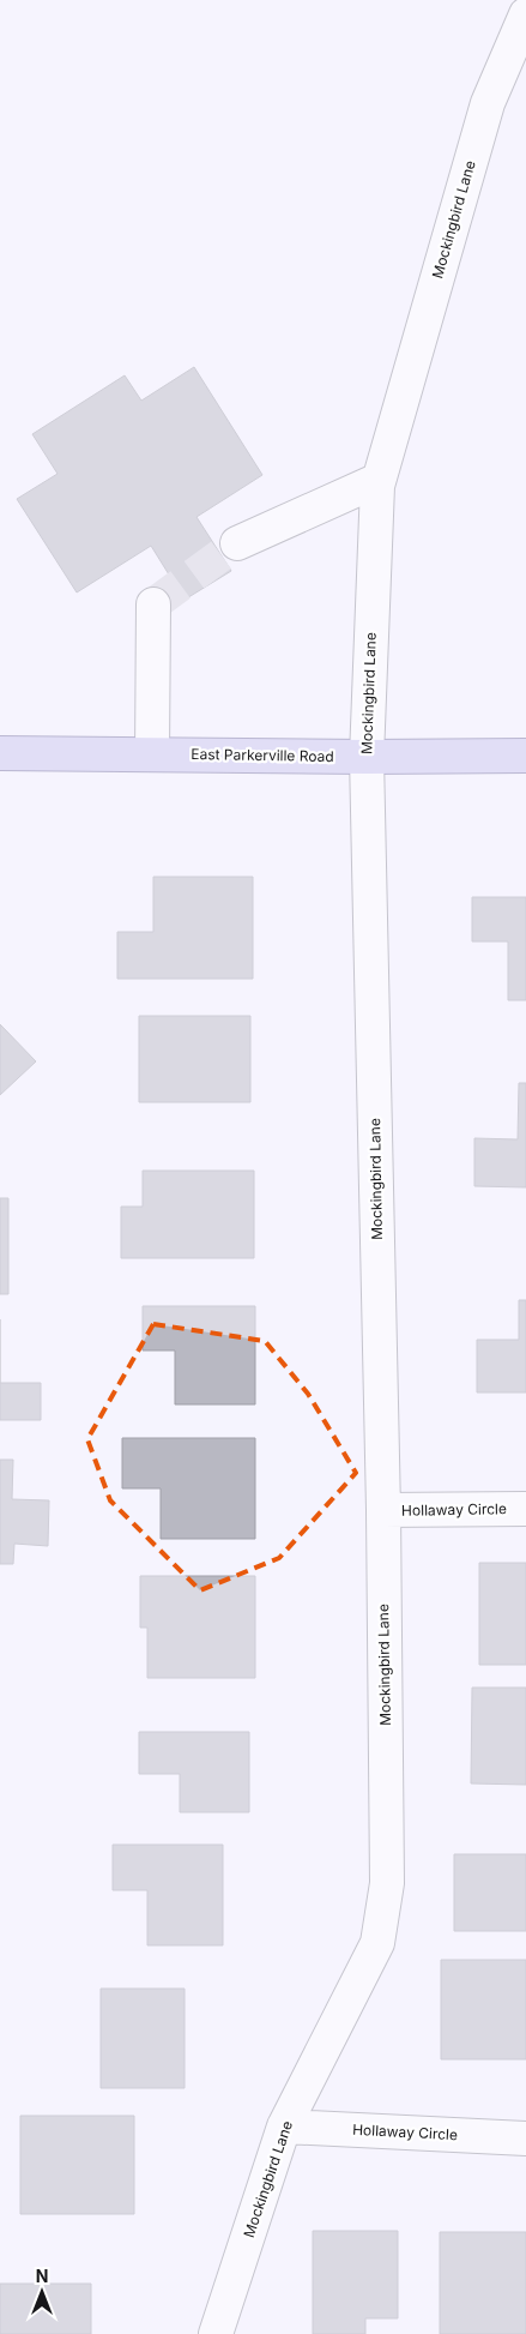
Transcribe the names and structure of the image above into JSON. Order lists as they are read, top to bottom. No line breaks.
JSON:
{"streets":{"main road":["East Parkerville Road"],"street":["Mockingbird Lane","Hollaway Circle"]},"crossings":[["Mockingbird Lane","East Parkerville Road"],["Mockingbird Lane","Hollaway Circle"]],"north":"top"}
